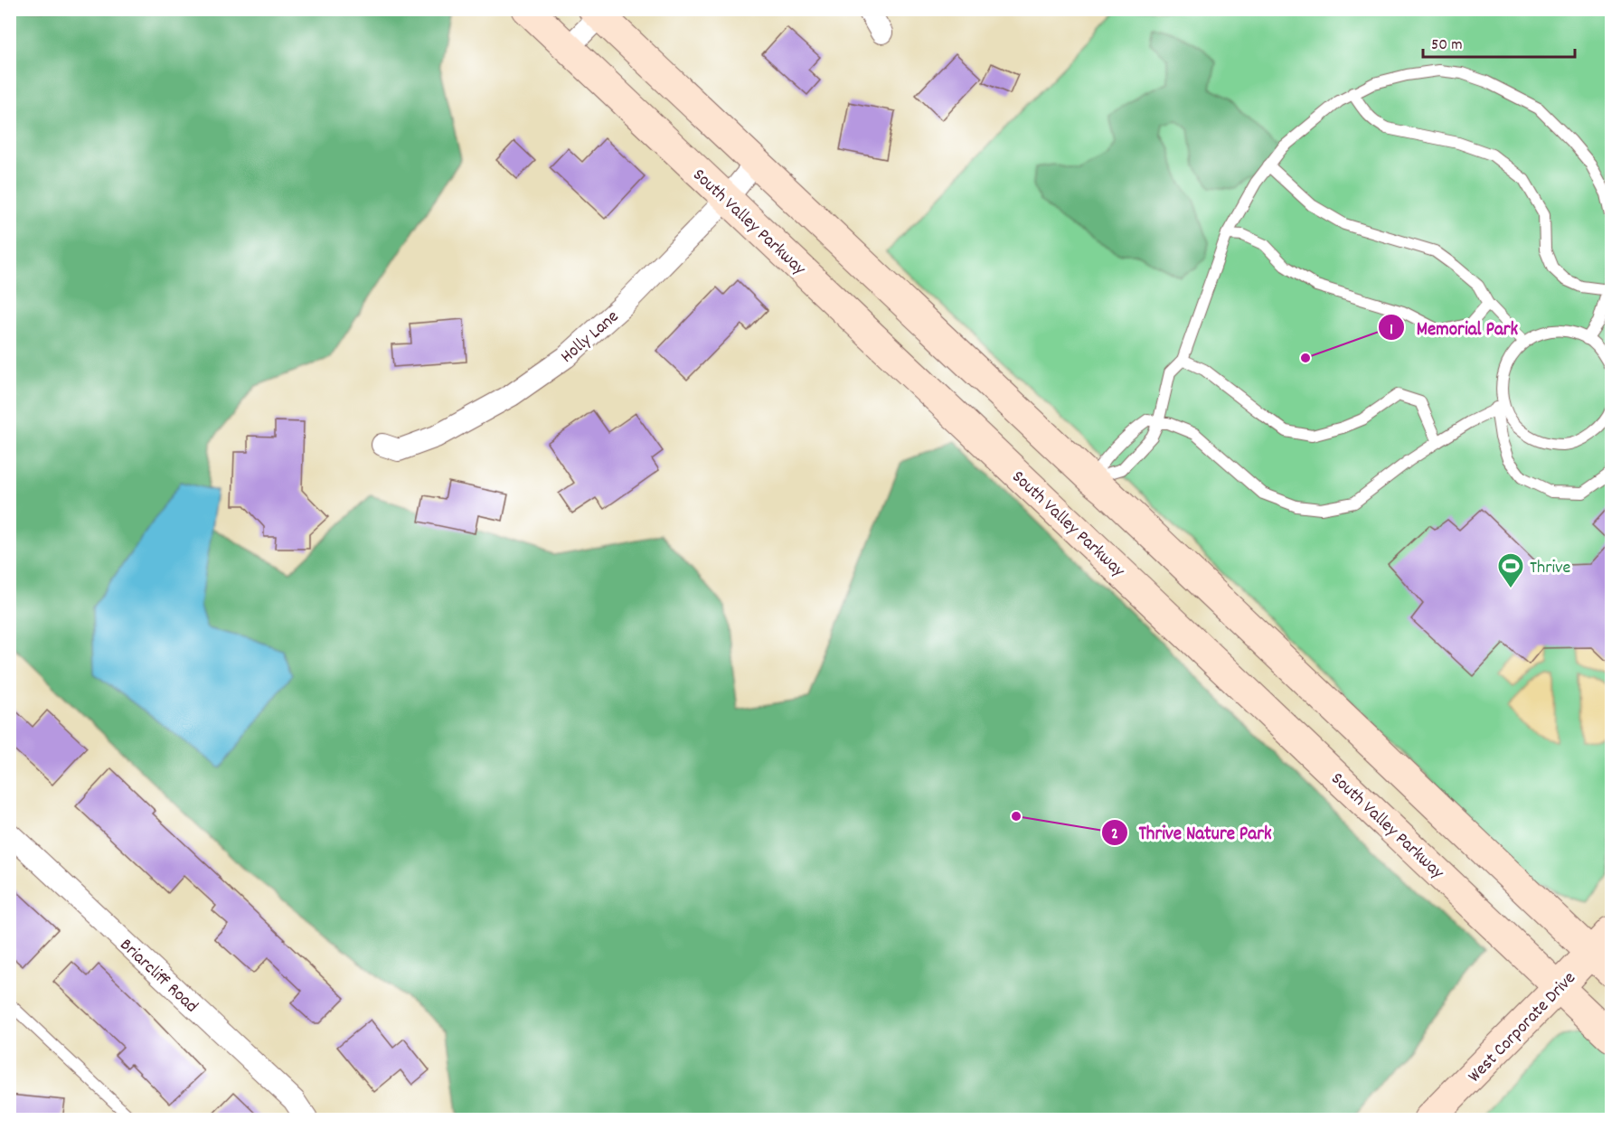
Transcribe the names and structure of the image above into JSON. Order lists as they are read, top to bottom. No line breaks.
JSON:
{"streets":{"main road":["South Valley Parkway","West Corporate Drive"],"street":["Holly Lane","Briarcliff Road"]},"crossings":[["South Valley Parkway","Holly Lane"],["South Valley Parkway","West Corporate Drive"]],"places":{"other":["Memorial Park","Thrive Nature Park"],"sports":["Thrive"]},"scale_bar":"50 m"}
